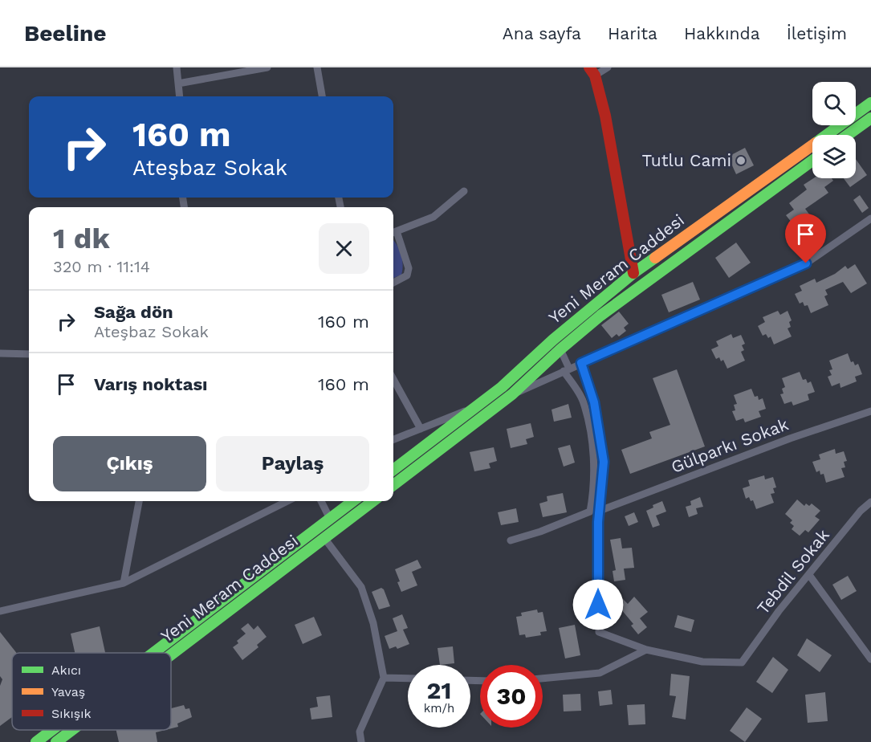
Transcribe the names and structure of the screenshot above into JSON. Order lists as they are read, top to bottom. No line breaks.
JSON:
{"streets":{"main road":["Yeni Meram Caddesi"],"street":["Gülparkı Sokak","Tebdil Sokak"]},"places":["Tutlu Cami"],"legend":["Akıcı","Yavaş","Sıkışık"],"page":{"header":"Beeline","nav":["Ana sayfa","Harita","Hakkında","İletişim"],"turn":["160 m","Ateşbaz Sokak"],"heading":["1 dk","320 m · 11:14"],"list":[{"name":"Sağa dön","note":"Ateşbaz Sokak","value":"160 m"},{"name":"Varış noktası","value":"160 m"}],"buttons":["Çıkış","Paylaş"],"speed":"21 km/h","limit":"30"}}
